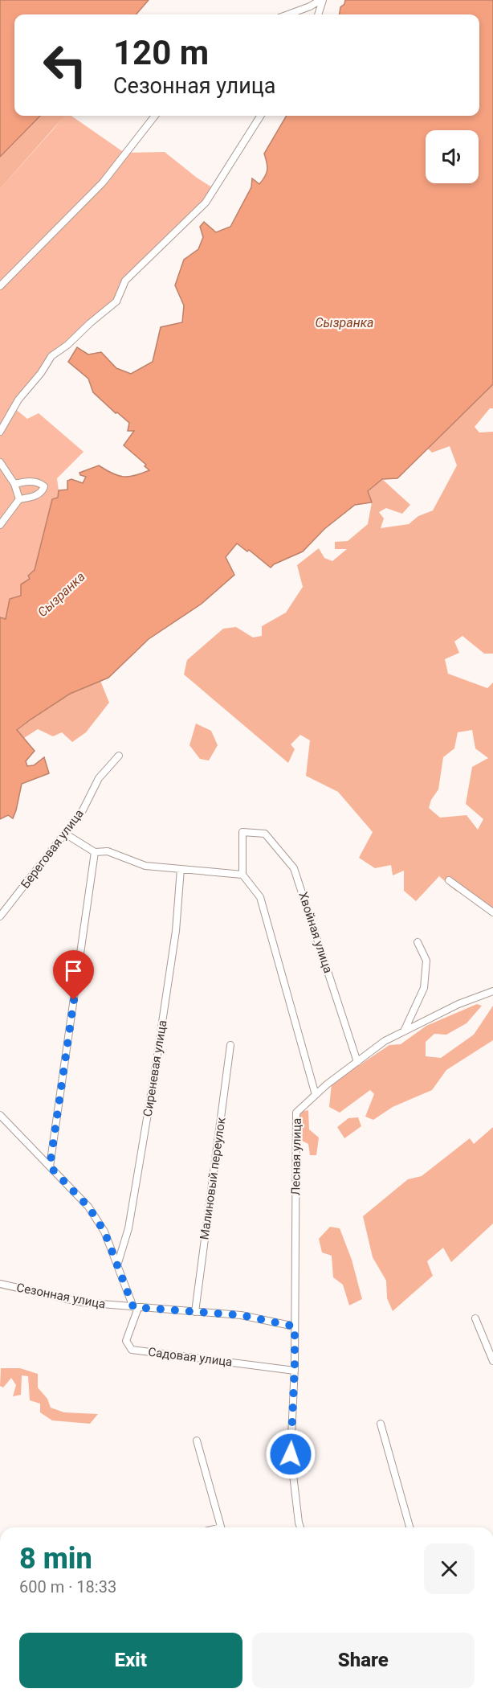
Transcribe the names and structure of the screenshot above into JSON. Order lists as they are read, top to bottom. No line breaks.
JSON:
{"streets":{"street":["Береговая улица","Хвойная улица","Сиреневая улица","Лесная улица","Малиновый переулок","Сезонная улица","Садовая улица"]},"crossings":[["Хвойная улица","Лесная улица"],["Лесная улица","Сезонная улица"],["Лесная улица","Садовая улица"],["Малиновый переулок","Сезонная улица"],["Сезонная улица","Садовая улица"]],"water":["Сызранка"],"page":{"turn":["120 m","Сезонная улица"],"heading":["8 min","600 m · 18:33"],"buttons":["Exit","Share"]}}
